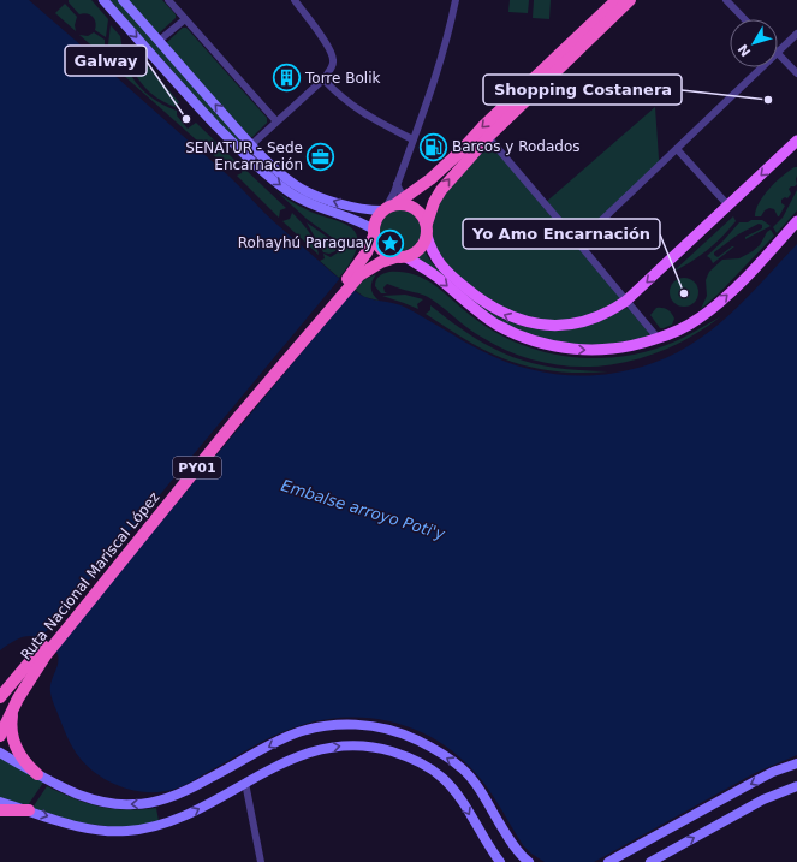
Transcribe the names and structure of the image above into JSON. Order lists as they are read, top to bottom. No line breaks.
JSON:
{"streets":{"highway":["PY01","Ruta Nacional Mariscal López"]},"crossings":[["PY01","Ruta Nacional Mariscal López"]],"water":["Embalse arroyo Poti'y"],"places":{"building":["Torre Bolik"],"other":["Shopping Costanera","Galway","Yo Amo Encarnación"],"fuel station":["Barcos y Rodados"],"office":["SENATUR - Sede Encarnación"],"place":["Rohayhú Paraguay"]},"north":"bottom left"}
